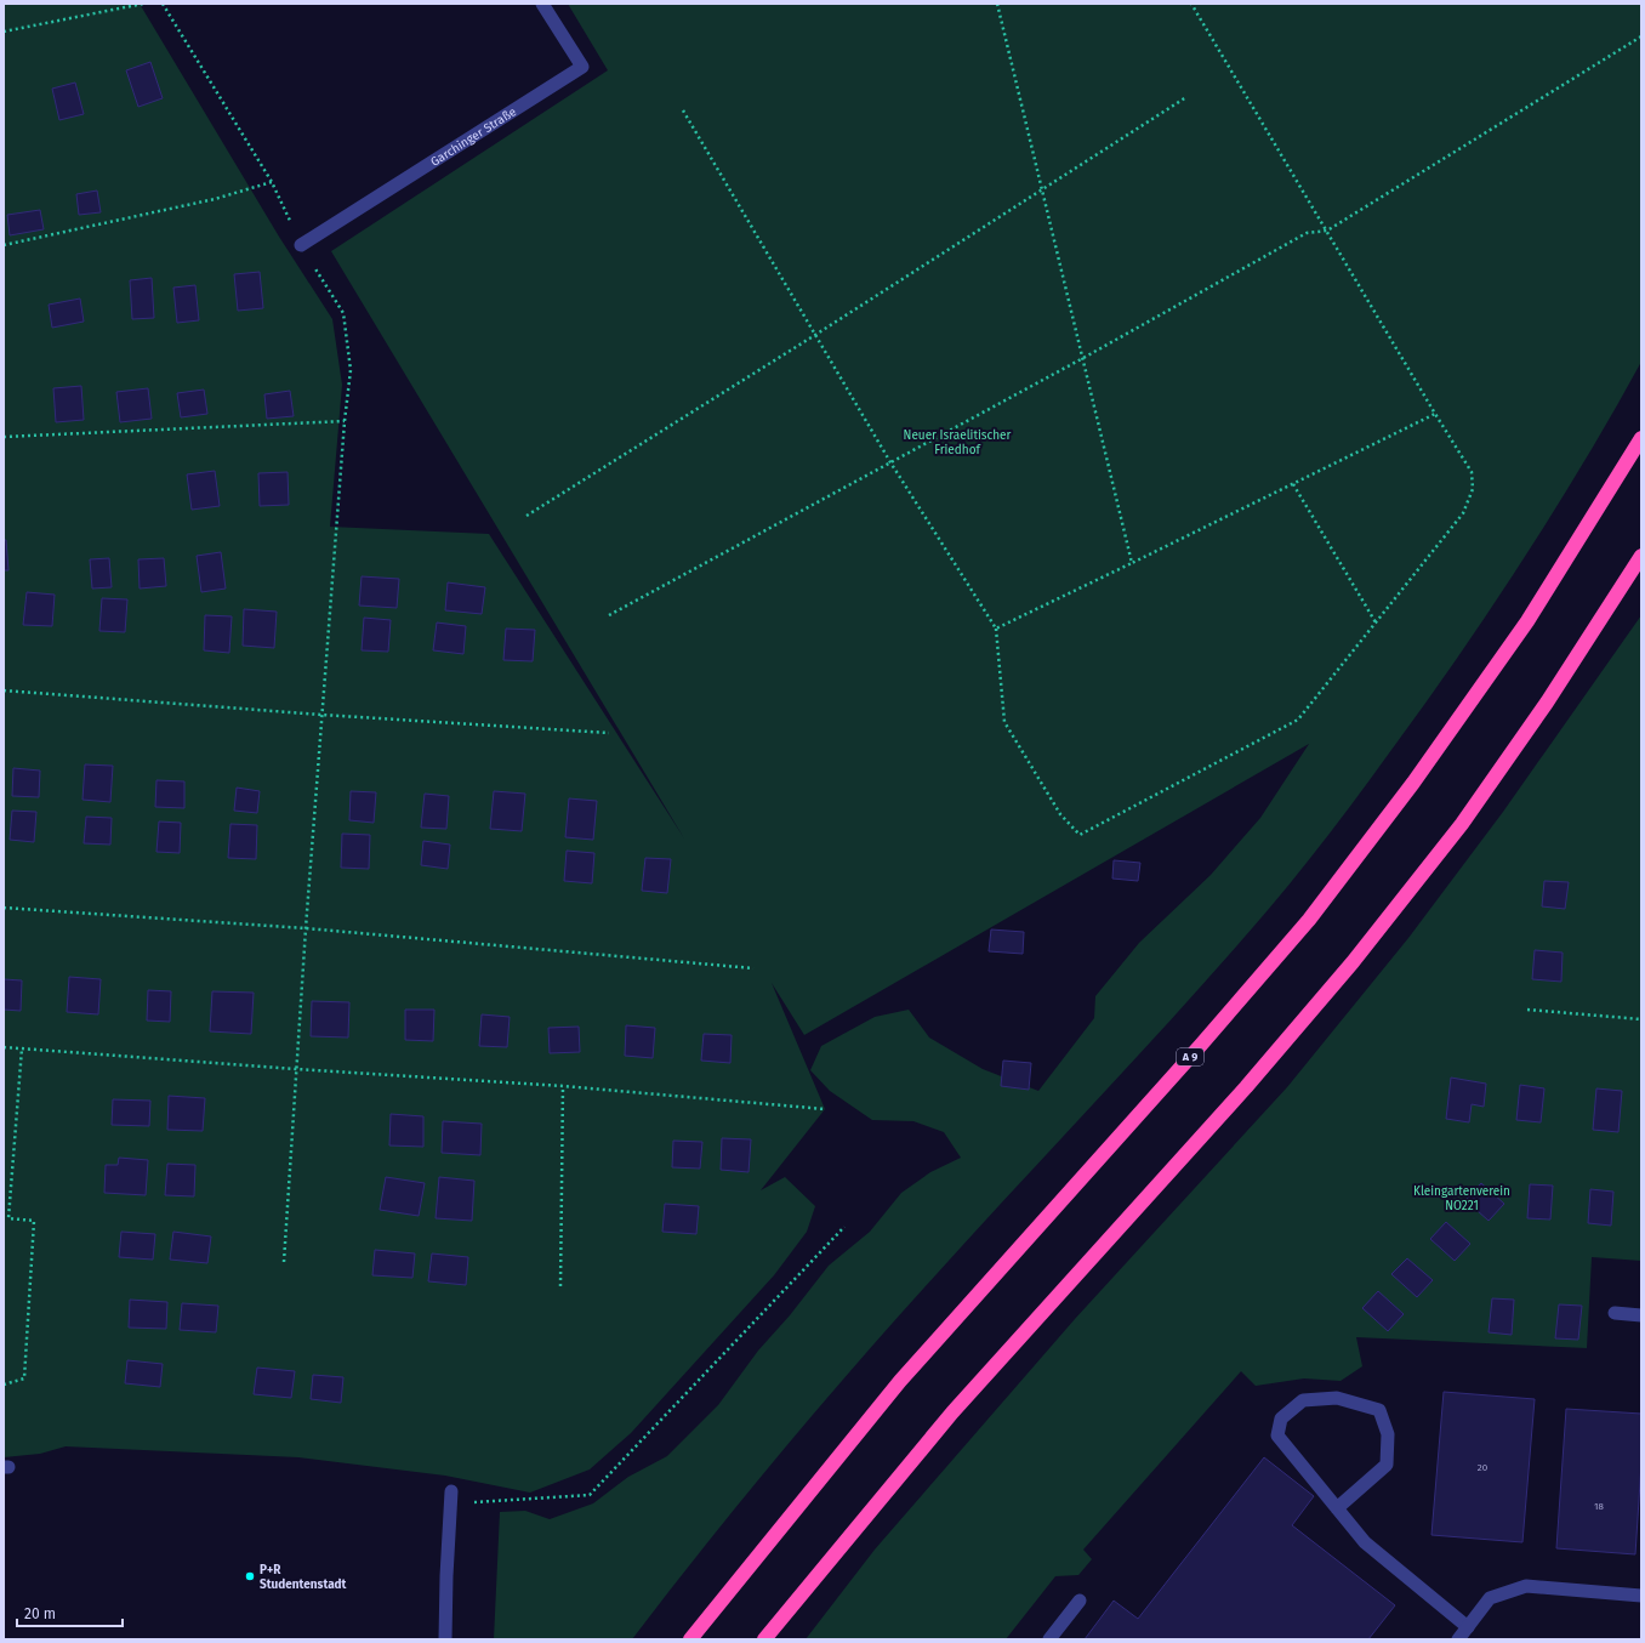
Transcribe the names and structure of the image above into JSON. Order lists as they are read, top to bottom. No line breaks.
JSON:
{"streets":{"highway":["A 9"],"street":["Garchinger Straße"]},"parks":["Neuer Israelitischer Friedhof","Kleingartenverein NO221"],"places":["P+R Studentenstadt"],"house_numbers":["20","18"],"scale_bar":"20 m"}
